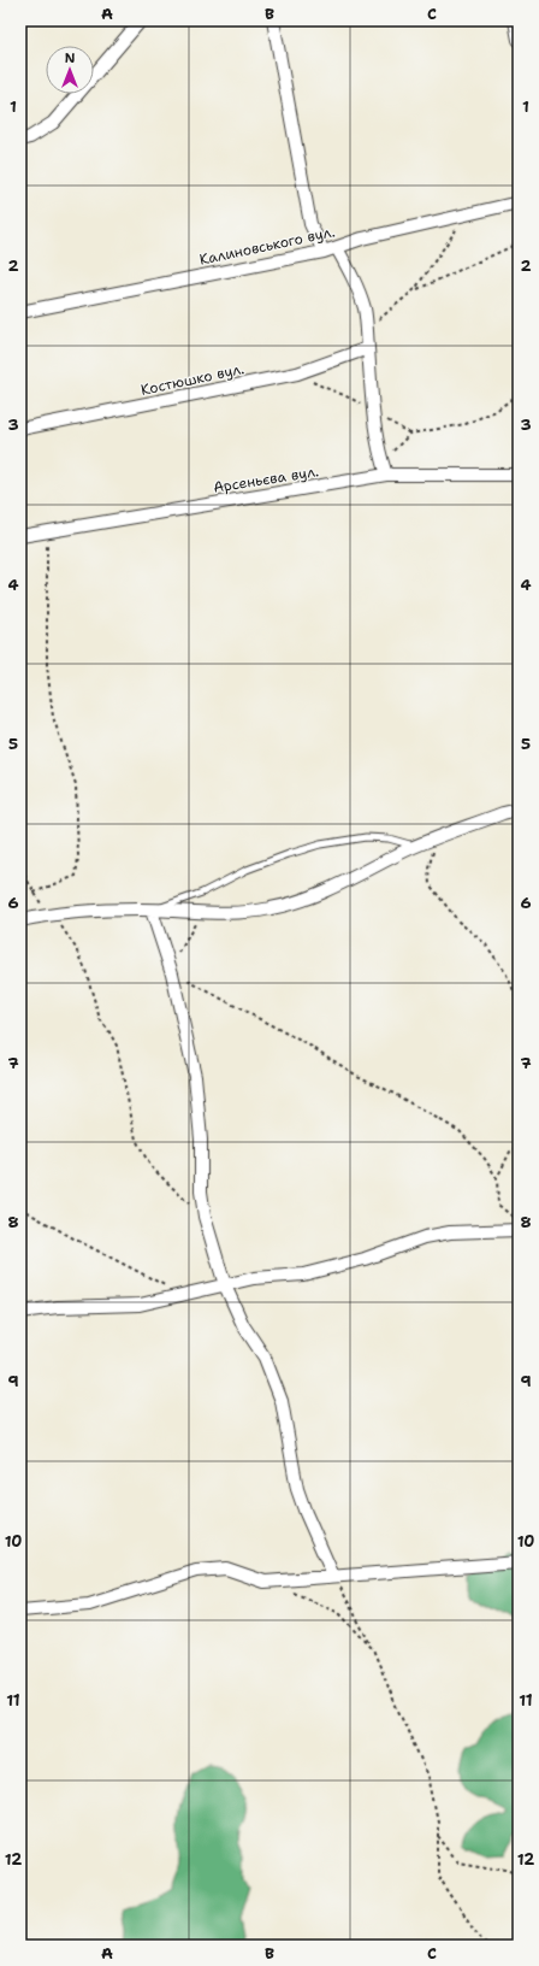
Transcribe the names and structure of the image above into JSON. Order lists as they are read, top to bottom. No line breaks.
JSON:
{"streets":{"street":["Калиновського вул.","Костюшко вул.","Арсеньєва вул."]},"north":"top","grid":{"columns":["A","B","C"],"rows":["1","2","3","4","5","6","7","8","9","10","11","12"]}}
